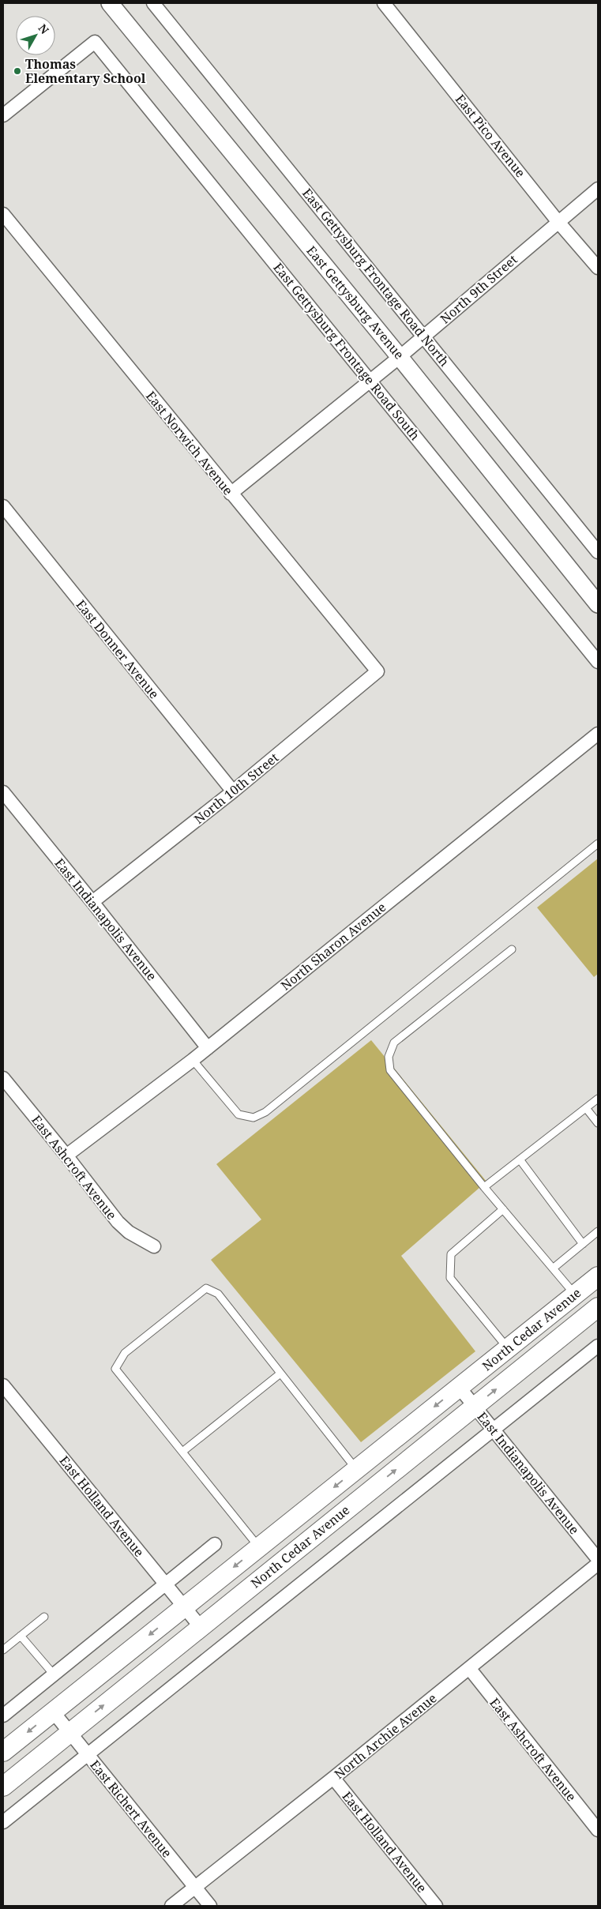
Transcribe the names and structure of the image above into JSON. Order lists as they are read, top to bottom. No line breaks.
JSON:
{"streets":{"main road":["North Cedar Avenue"],"street":["East Pico Avenue","East Gettysburg Frontage Road North","North 9th Street","East Gettysburg Avenue","East Gettysburg Frontage Road South","East Norwich Avenue","East Donner Avenue","North 10th Street","East Indianapolis Avenue","North Sharon Avenue","East Ashcroft Avenue","East Holland Avenue","North Archie Avenue","East Richert Avenue"]},"crossings":[["East Pico Avenue","North 9th Street"],["East Gettysburg Frontage Road North","North 9th Street"],["North 9th Street","East Gettysburg Avenue"],["North 9th Street","East Gettysburg Frontage Road South"],["North 9th Street","East Norwich Avenue"],["East Norwich Avenue","North 10th Street"],["East Donner Avenue","North 10th Street"],["North 10th Street","East Indianapolis Avenue"],["East Indianapolis Avenue","North Sharon Avenue"],["East Indianapolis Avenue","North Cedar Avenue"],["North Sharon Avenue","East Ashcroft Avenue"],["East Ashcroft Avenue","North Archie Avenue"],["North Cedar Avenue","East Holland Avenue"],["North Cedar Avenue","East Richert Avenue"],["East Holland Avenue","North Archie Avenue"],["North Archie Avenue","East Richert Avenue"]],"places":["Thomas Elementary School"],"north":"top right"}
